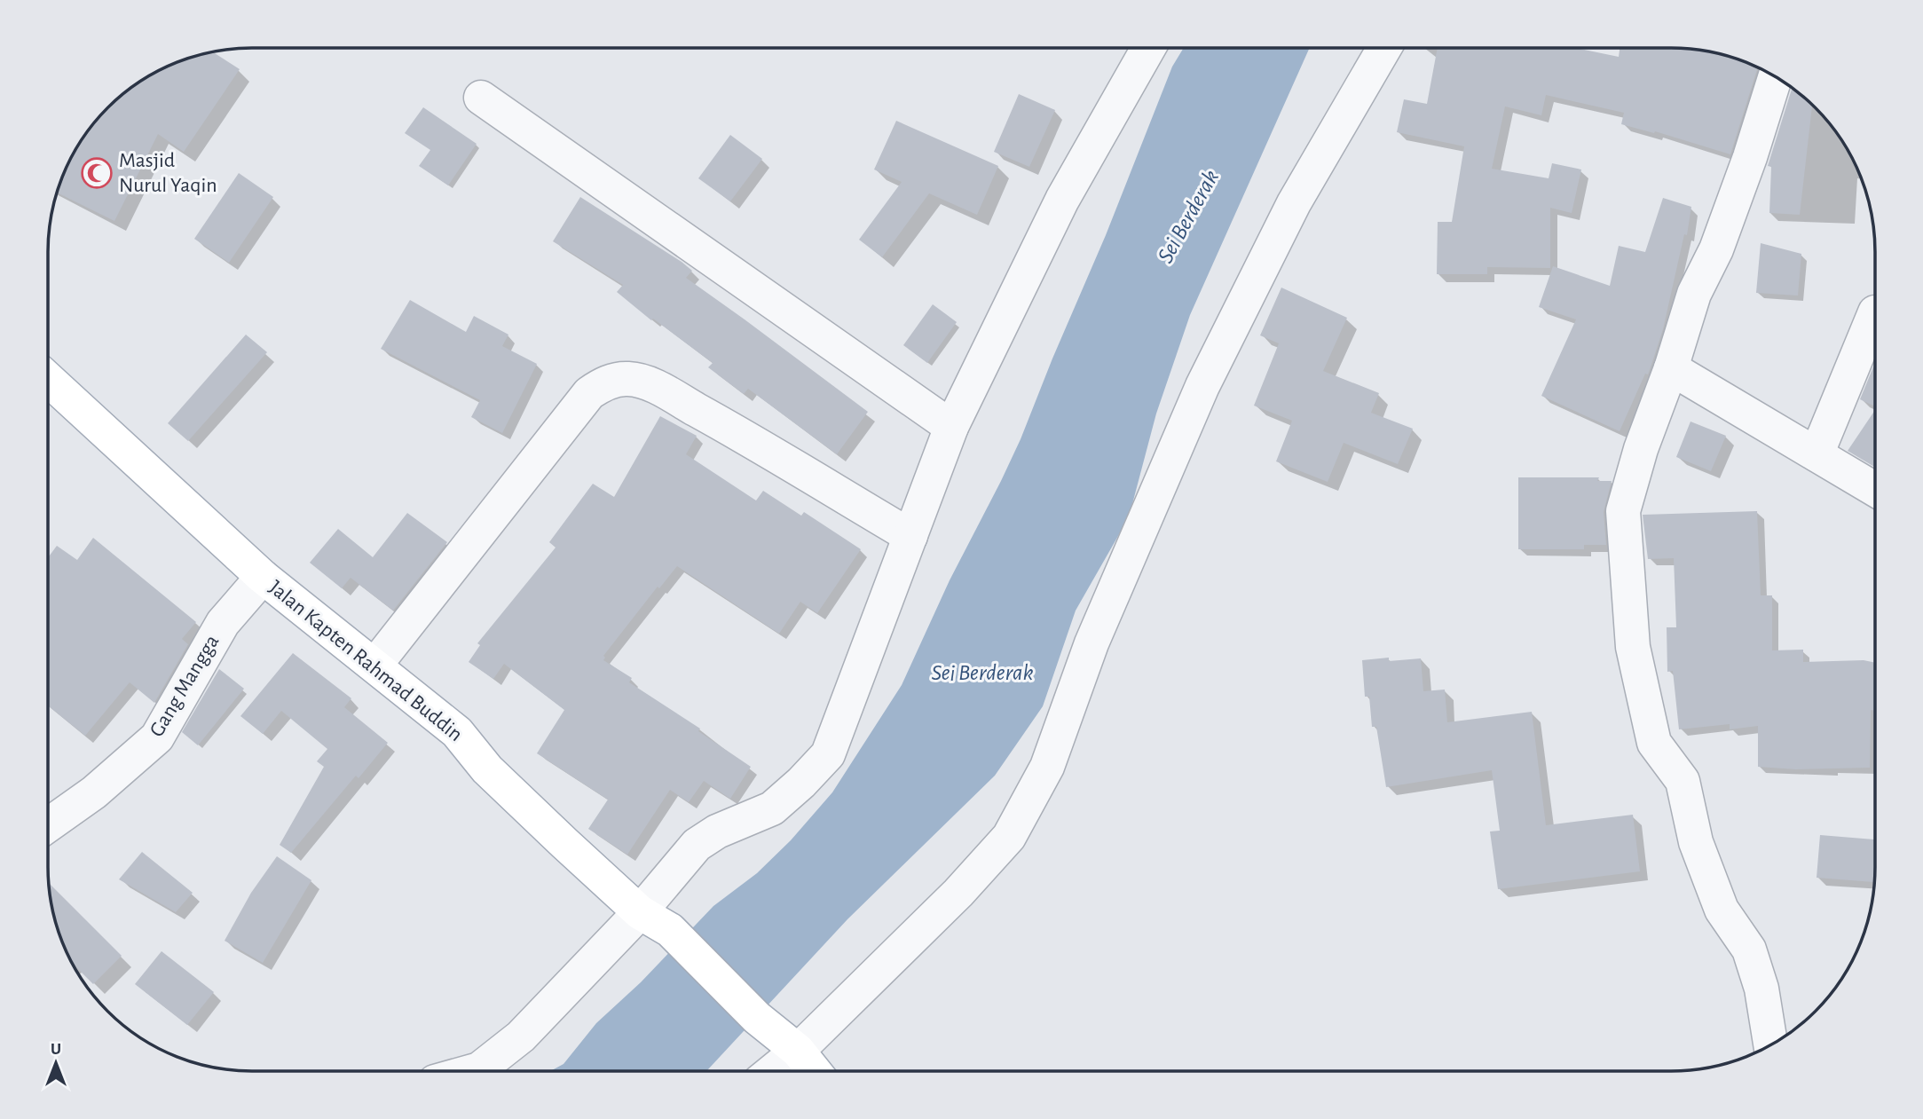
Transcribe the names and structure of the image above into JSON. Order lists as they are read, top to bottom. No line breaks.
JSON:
{"streets":{"main road":["Jalan Kapten Rahmad Buddin"],"street":["Gang Mangga"]},"crossings":[["Jalan Kapten Rahmad Buddin","Gang Mangga"]],"water":["Sei Berderak"],"places":{"mosque":["Masjid Nurul Yaqin"]},"north":"top"}
